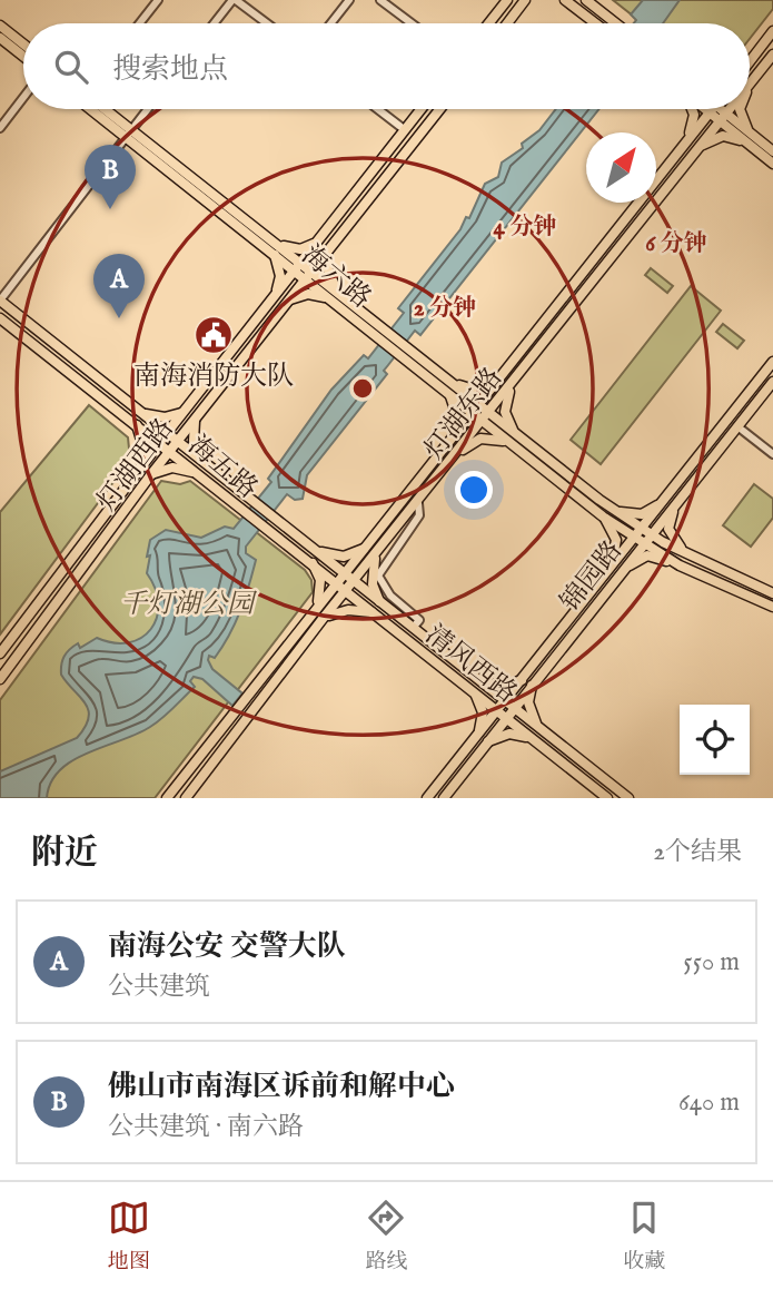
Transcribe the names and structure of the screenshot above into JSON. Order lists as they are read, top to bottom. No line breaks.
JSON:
{"streets":{"main road":["海六路","灯湖东路","灯湖西路","海五路","锦园路","清风西路"]},"crossings":[["海六路","灯湖东路"],["海六路","灯湖西路"],["海六路","锦园路"],["海六路","清风西路"],["灯湖东路","灯湖西路"],["灯湖东路","锦园路"],["灯湖东路","清风西路"],["灯湖西路","海五路"],["灯湖西路","清风西路"],["海五路","清风西路"],["锦园路","清风西路"]],"parks":["千灯湖公园"],"places":{"public building":["南海消防大队"]},"north":"top right","page":{"search":"搜索地点","pins":["B","A"],"heading":["附近","2个结果"],"list":[{"mark":"A","name":"南海公安 交警大队","note":"公共建筑","value":"550 m"},{"mark":"B","name":"佛山市南海区诉前和解中心","note":"公共建筑 · 南六路","value":"640 m"}],"nav":["地图","路线","收藏"]},"rings":["4 分钟","6 分钟","2 分钟"]}
